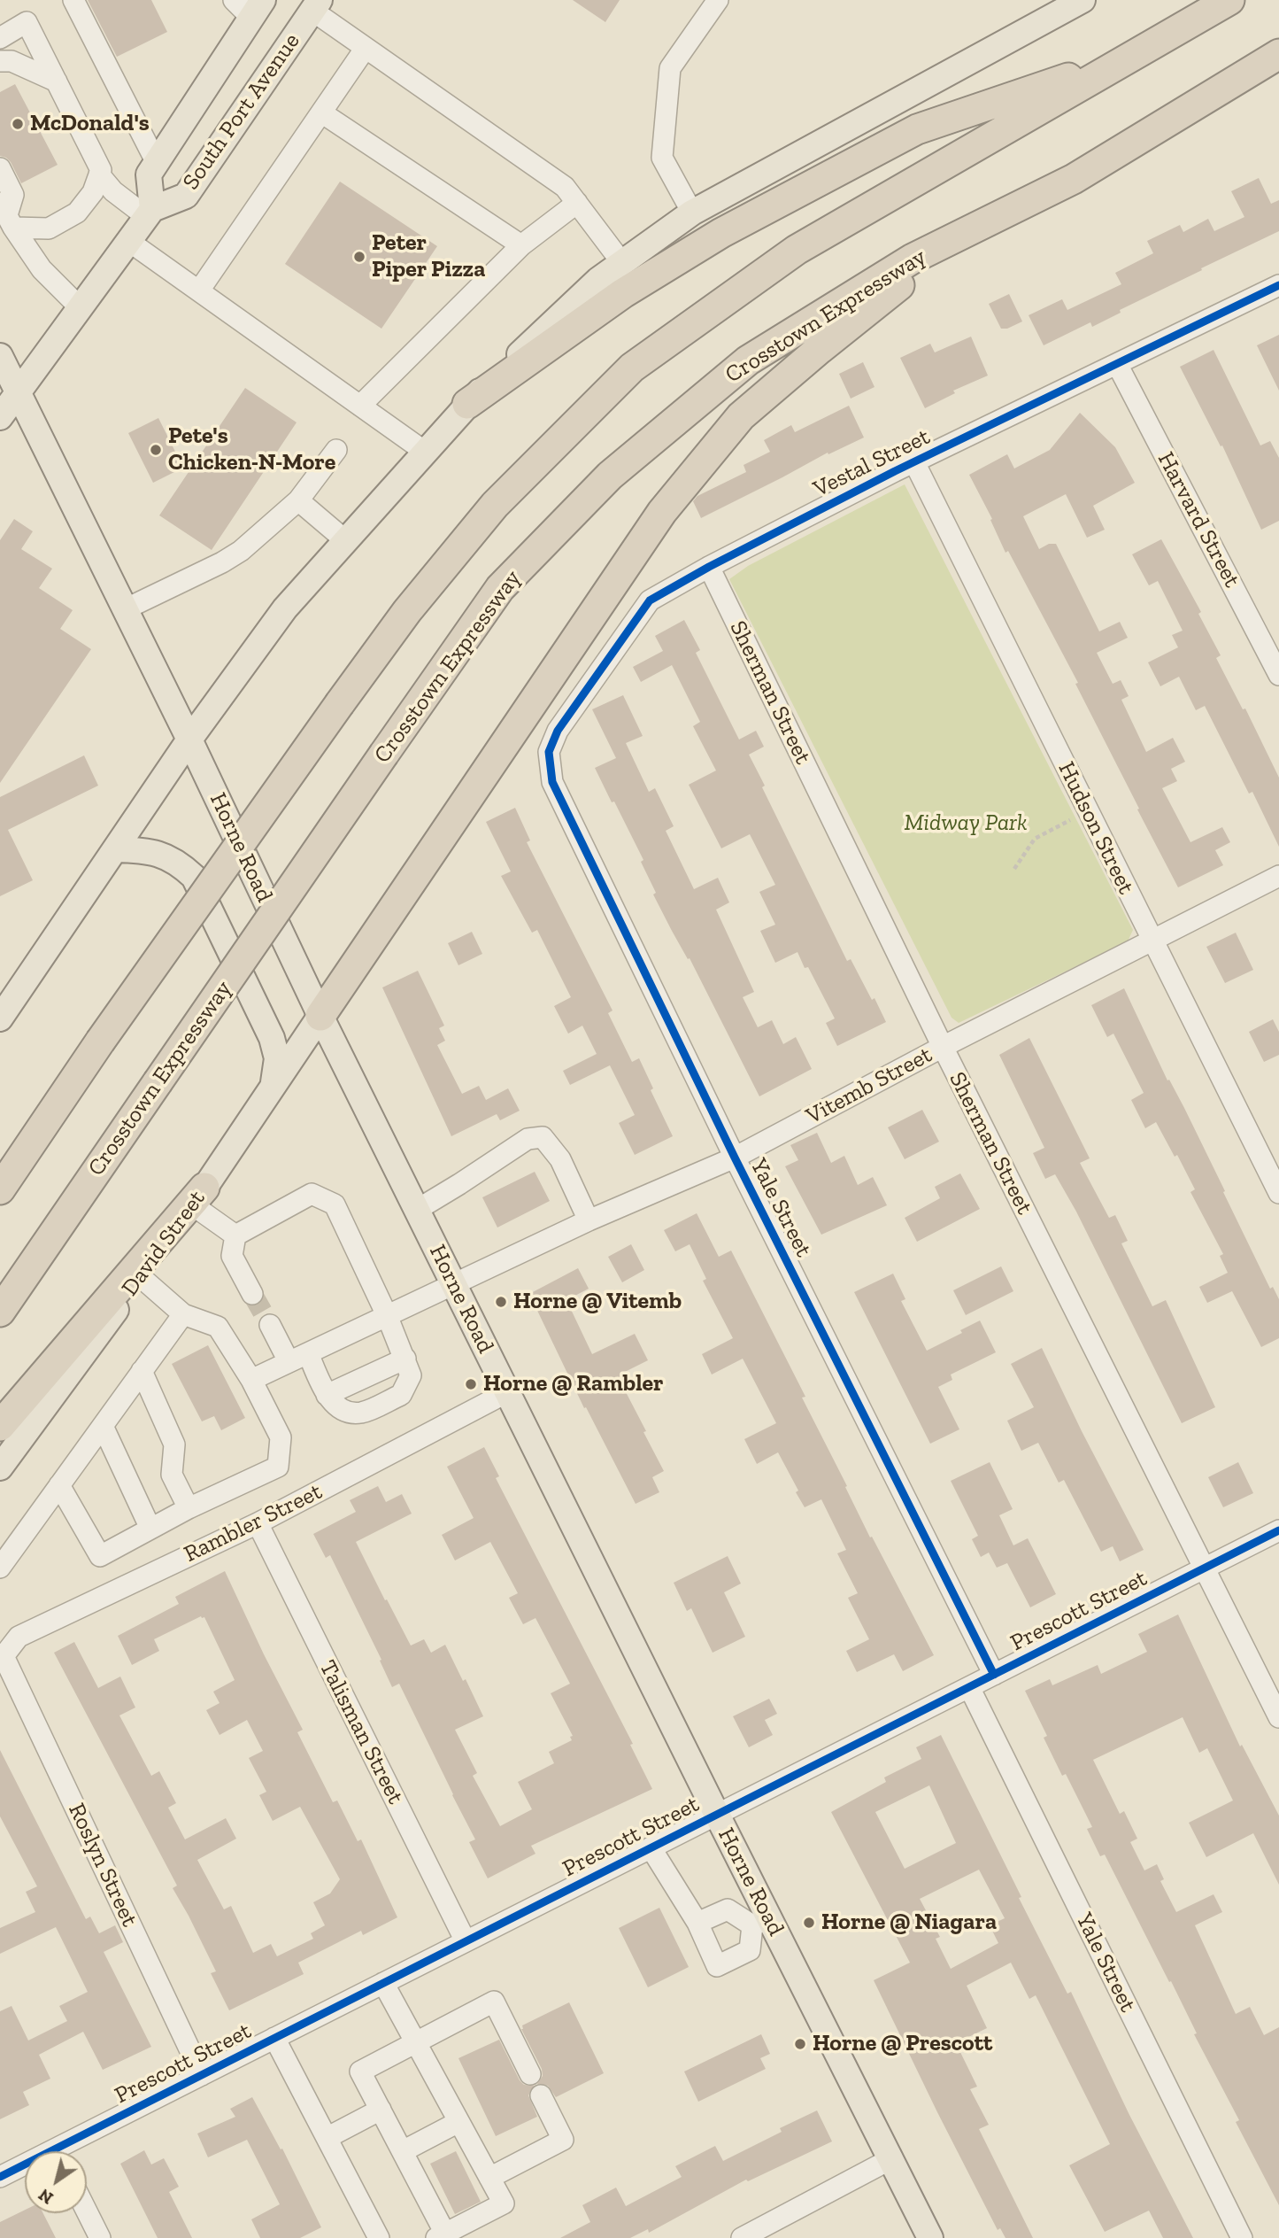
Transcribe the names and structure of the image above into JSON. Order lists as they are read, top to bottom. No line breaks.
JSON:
{"streets":{"highway":["Crosstown Expressway"],"main road":["South Port Avenue","Horne Road","David Street"],"street":["Vestal Street","Harvard Street","Sherman Street","Hudson Street","Vitemb Street","Yale Street","Rambler Street","Prescott Street","Talisman Street","Roslyn Street"]},"crossings":[["Vestal Street","Harvard Street"],["Vestal Street","Sherman Street"],["Vestal Street","Hudson Street"],["Vestal Street","Yale Street"],["Sherman Street","Vitemb Street"],["Sherman Street","Prescott Street"],["Hudson Street","Vitemb Street"],["Horne Road","Vitemb Street"],["Horne Road","David Street"],["Horne Road","Rambler Street"],["Horne Road","Prescott Street"],["Vitemb Street","Yale Street"],["Yale Street","Prescott Street"],["Rambler Street","Talisman Street"],["Rambler Street","Roslyn Street"],["Prescott Street","Talisman Street"],["Prescott Street","Roslyn Street"]],"parks":["Midway Park"],"places":["McDonald's","Peter Piper Pizza","Pete's Chicken-N-More","Horne @ Vitemb","Horne @ Rambler","Horne @ Niagara","Horne @ Prescott"],"north":"bottom left"}
